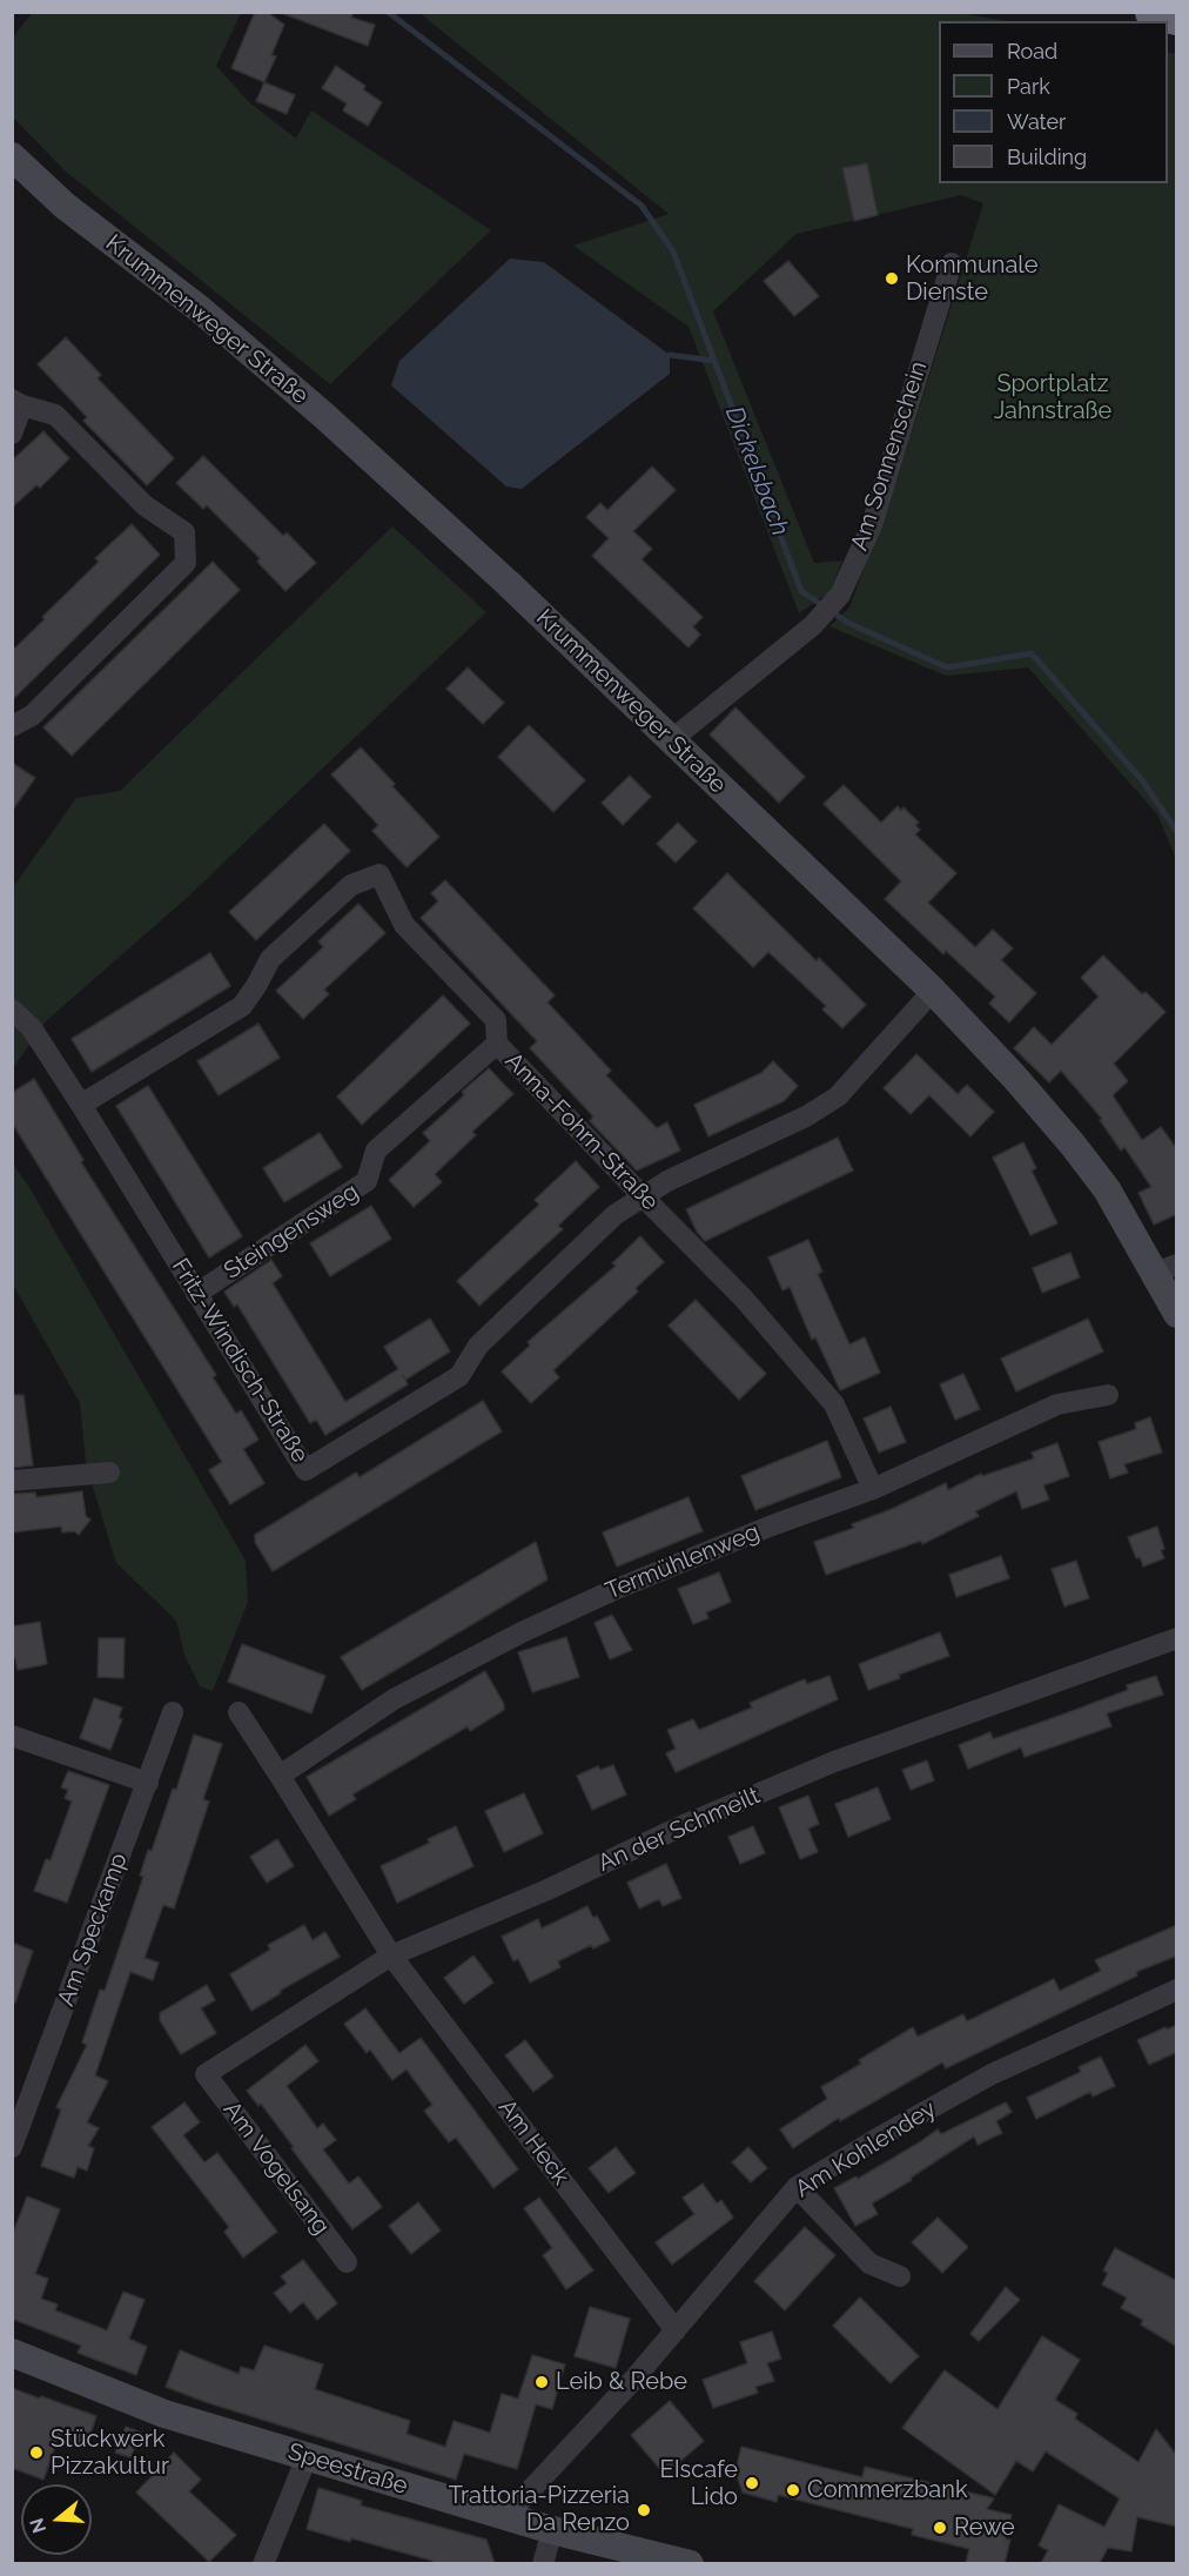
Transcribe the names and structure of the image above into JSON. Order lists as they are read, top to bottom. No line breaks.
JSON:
{"streets":{"main road":["Krummenweger Straße","Speestraße"],"street":["Am Sonnenschein","Anna-Fohrn-Straße","Steingensweg","Fritz-Windisch-Straße","Termühlenweg","An der Schmeilt","Am Speckamp","Am Heck","Am Kohlendey","Am Vogelsang"]},"crossings":[["Krummenweger Straße","Am Sonnenschein"],["Krummenweger Straße","Fritz-Windisch-Straße"],["Anna-Fohrn-Straße","Steingensweg"],["Anna-Fohrn-Straße","Fritz-Windisch-Straße"],["Anna-Fohrn-Straße","Termühlenweg"],["Steingensweg","Fritz-Windisch-Straße"],["An der Schmeilt","Am Heck"],["An der Schmeilt","Am Vogelsang"],["Am Heck","Am Kohlendey"],["Am Kohlendey","Speestraße"]],"water":["Dickelsbach"],"parks":["Sportplatz Jahnstraße"],"places":["Kommunale Dienste","Leib & Rebe","Stückwerk Pizzakultur","EIscafe Lido","Commerzbank","Trattoria-Pizzeria Da Renzo","Rewe"],"legend":["Road","Park","Water","Building"],"north":"left"}
